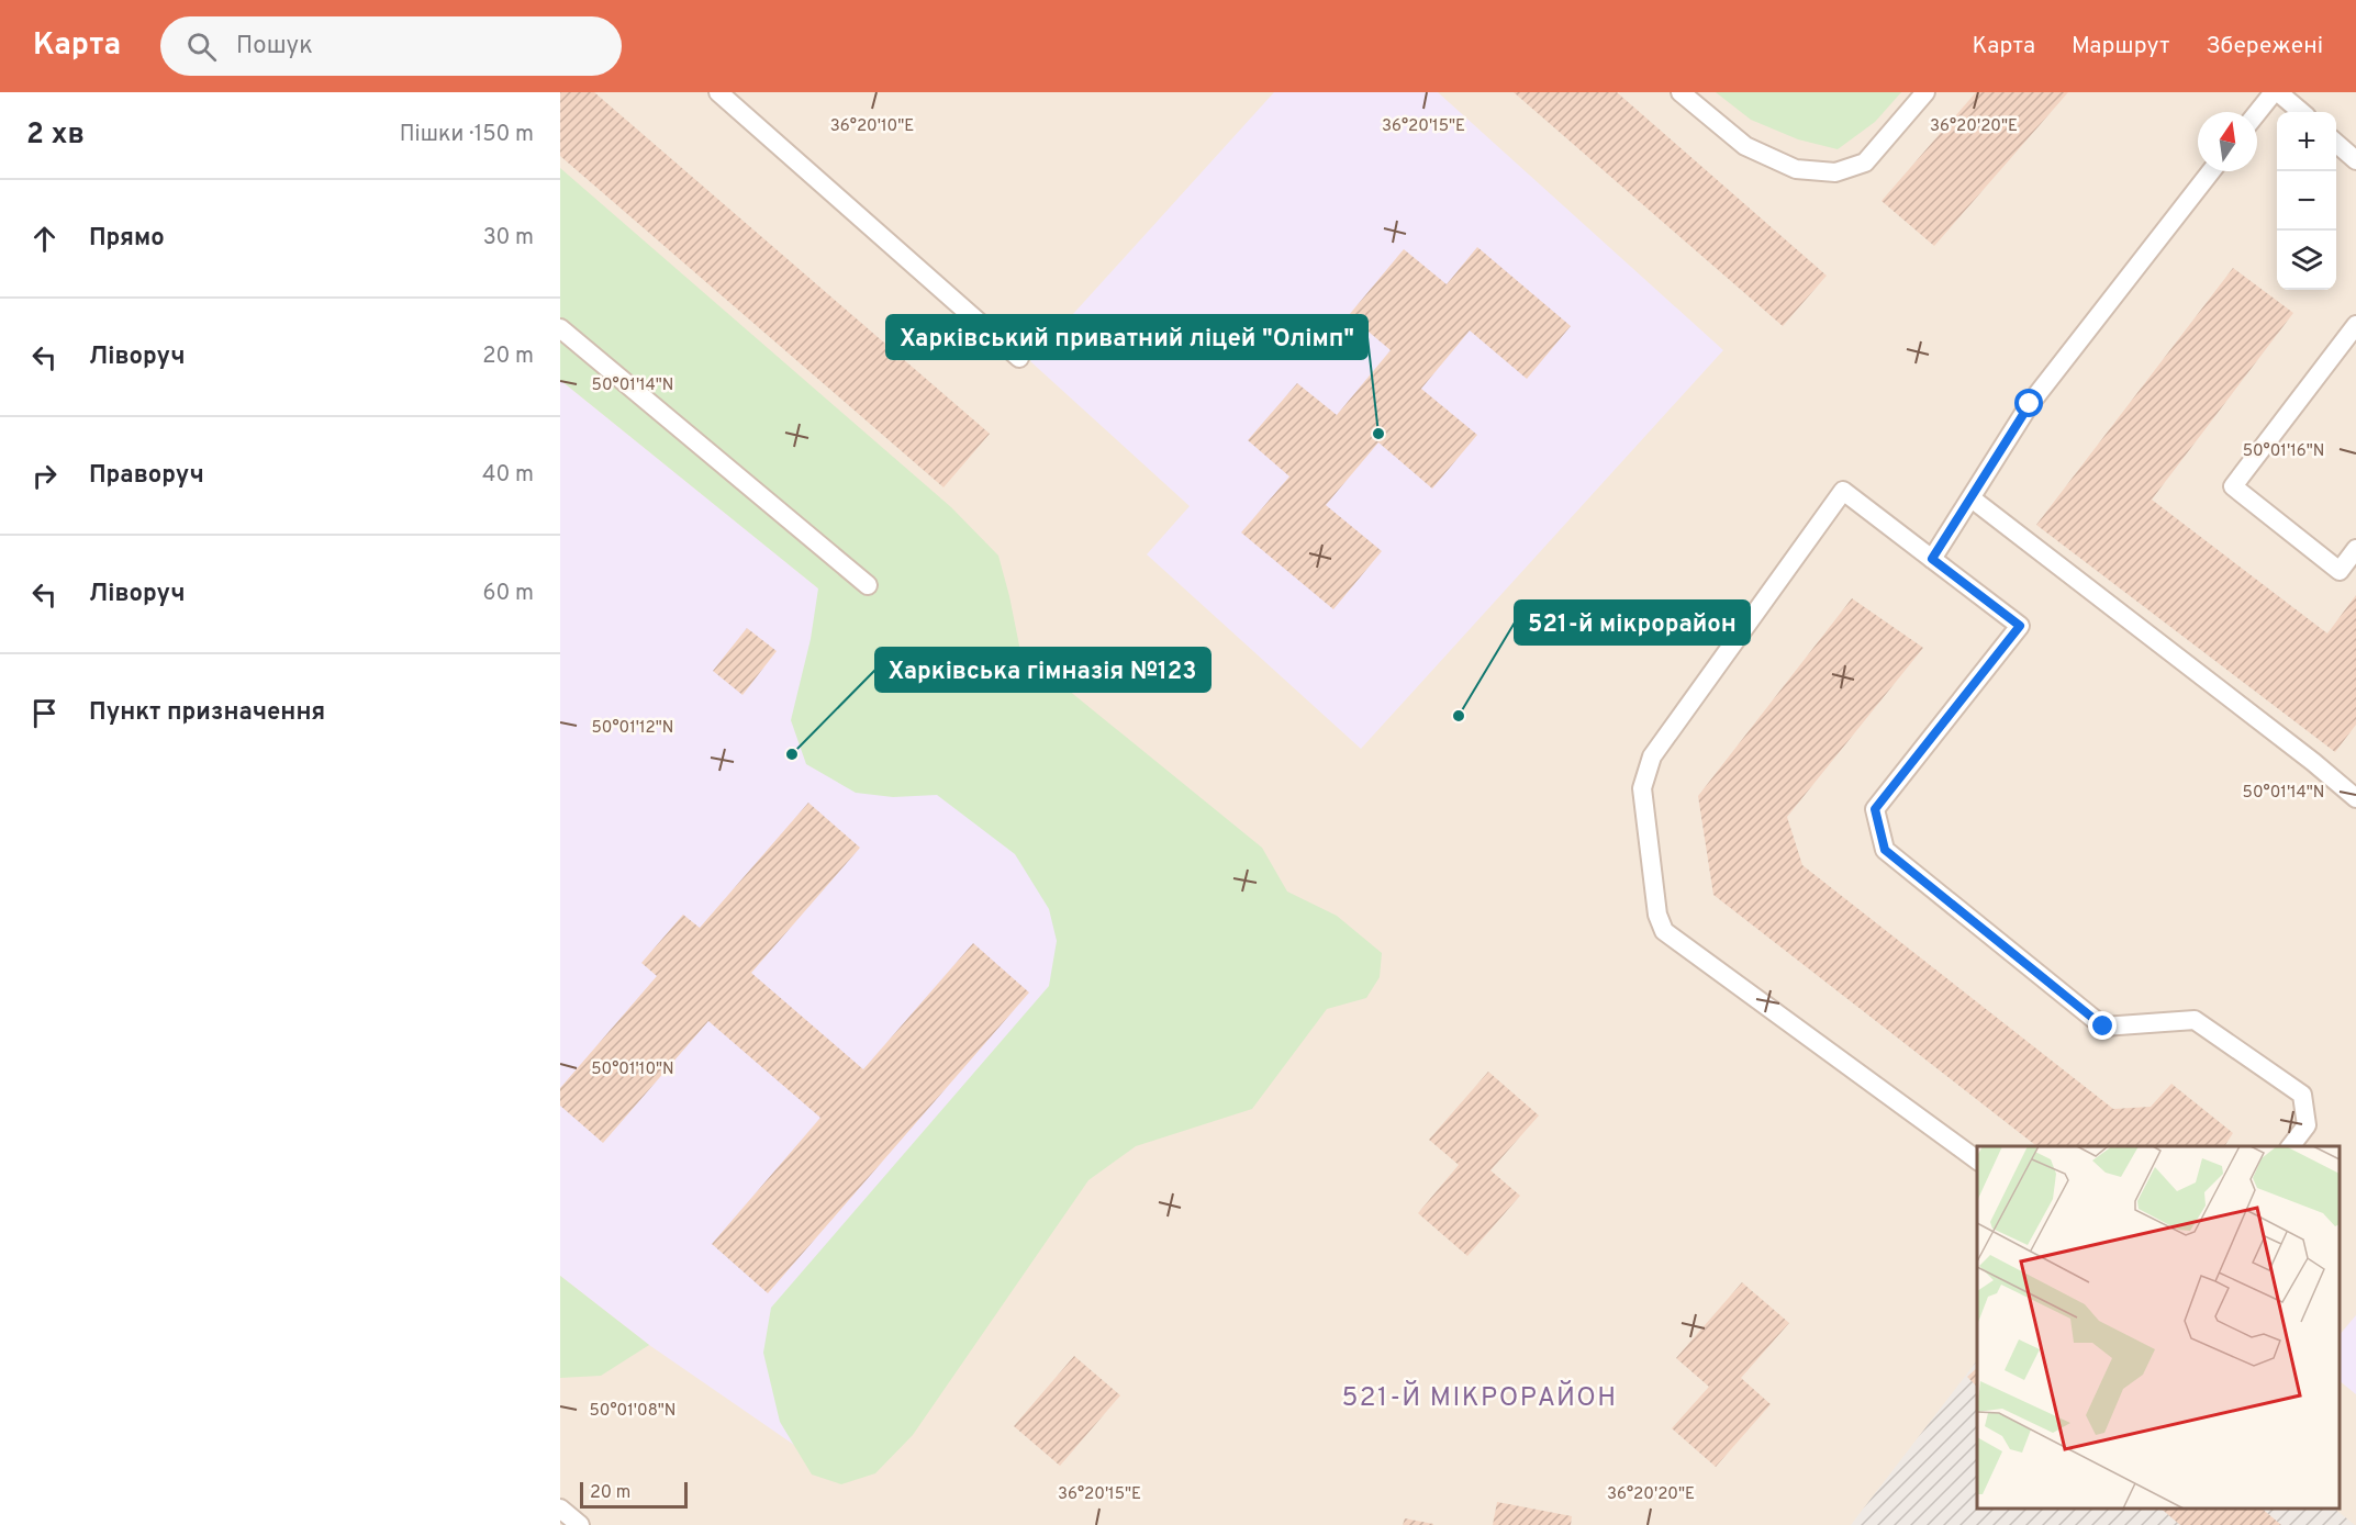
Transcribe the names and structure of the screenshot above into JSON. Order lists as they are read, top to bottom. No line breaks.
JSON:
{"districts":["521-Й МІКРОРАЙОН"],"places":["Харківський приватний ліцей \"Олімп\"","521-й мікрорайон","Харківська гімназія №123"],"scale_bar":"20 m","north":"top","page":{"header":"Карта","search":"Пошук","nav":["Карта","Маршрут","Збережені"],"heading":["2 хв","Пішки · 150 m"],"map_buttons":["+","−"],"list":[["Прямо","30 m"],["Ліворуч","20 m"],["Праворуч","40 m"],["Ліворуч","60 m"],"Пункт призначення"],"scale":"20 m"},"coordinates":["36°20'10\"E","36°20'15\"E","36°20'20\"E","50°01'14\"N","50°01'16\"N","50°01'12\"N","50°01'10\"N","50°01'08\"N"]}
